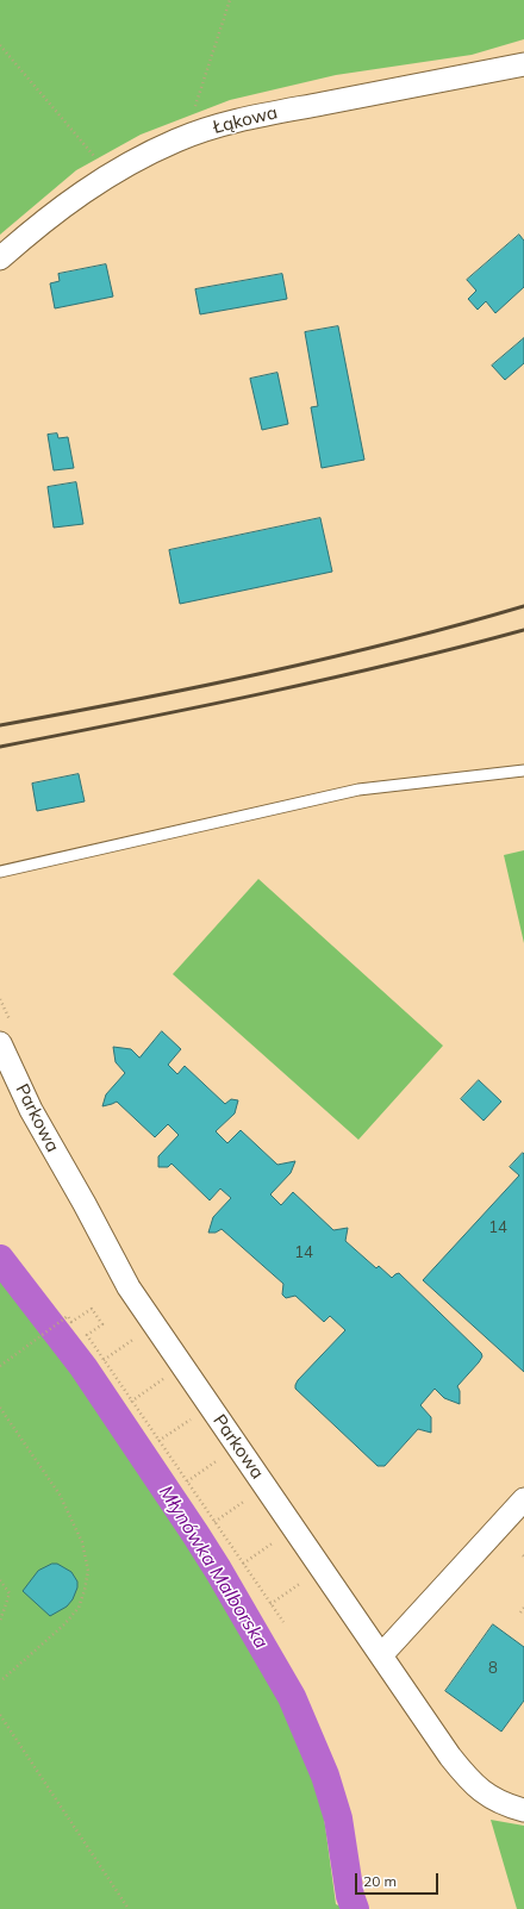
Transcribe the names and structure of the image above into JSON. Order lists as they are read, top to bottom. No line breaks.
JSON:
{"streets":{"street":["Łąkowa","Parkowa"]},"water":["Młynówka Malborska"],"house_numbers":["14","14","8"],"scale_bar":"20 m"}
